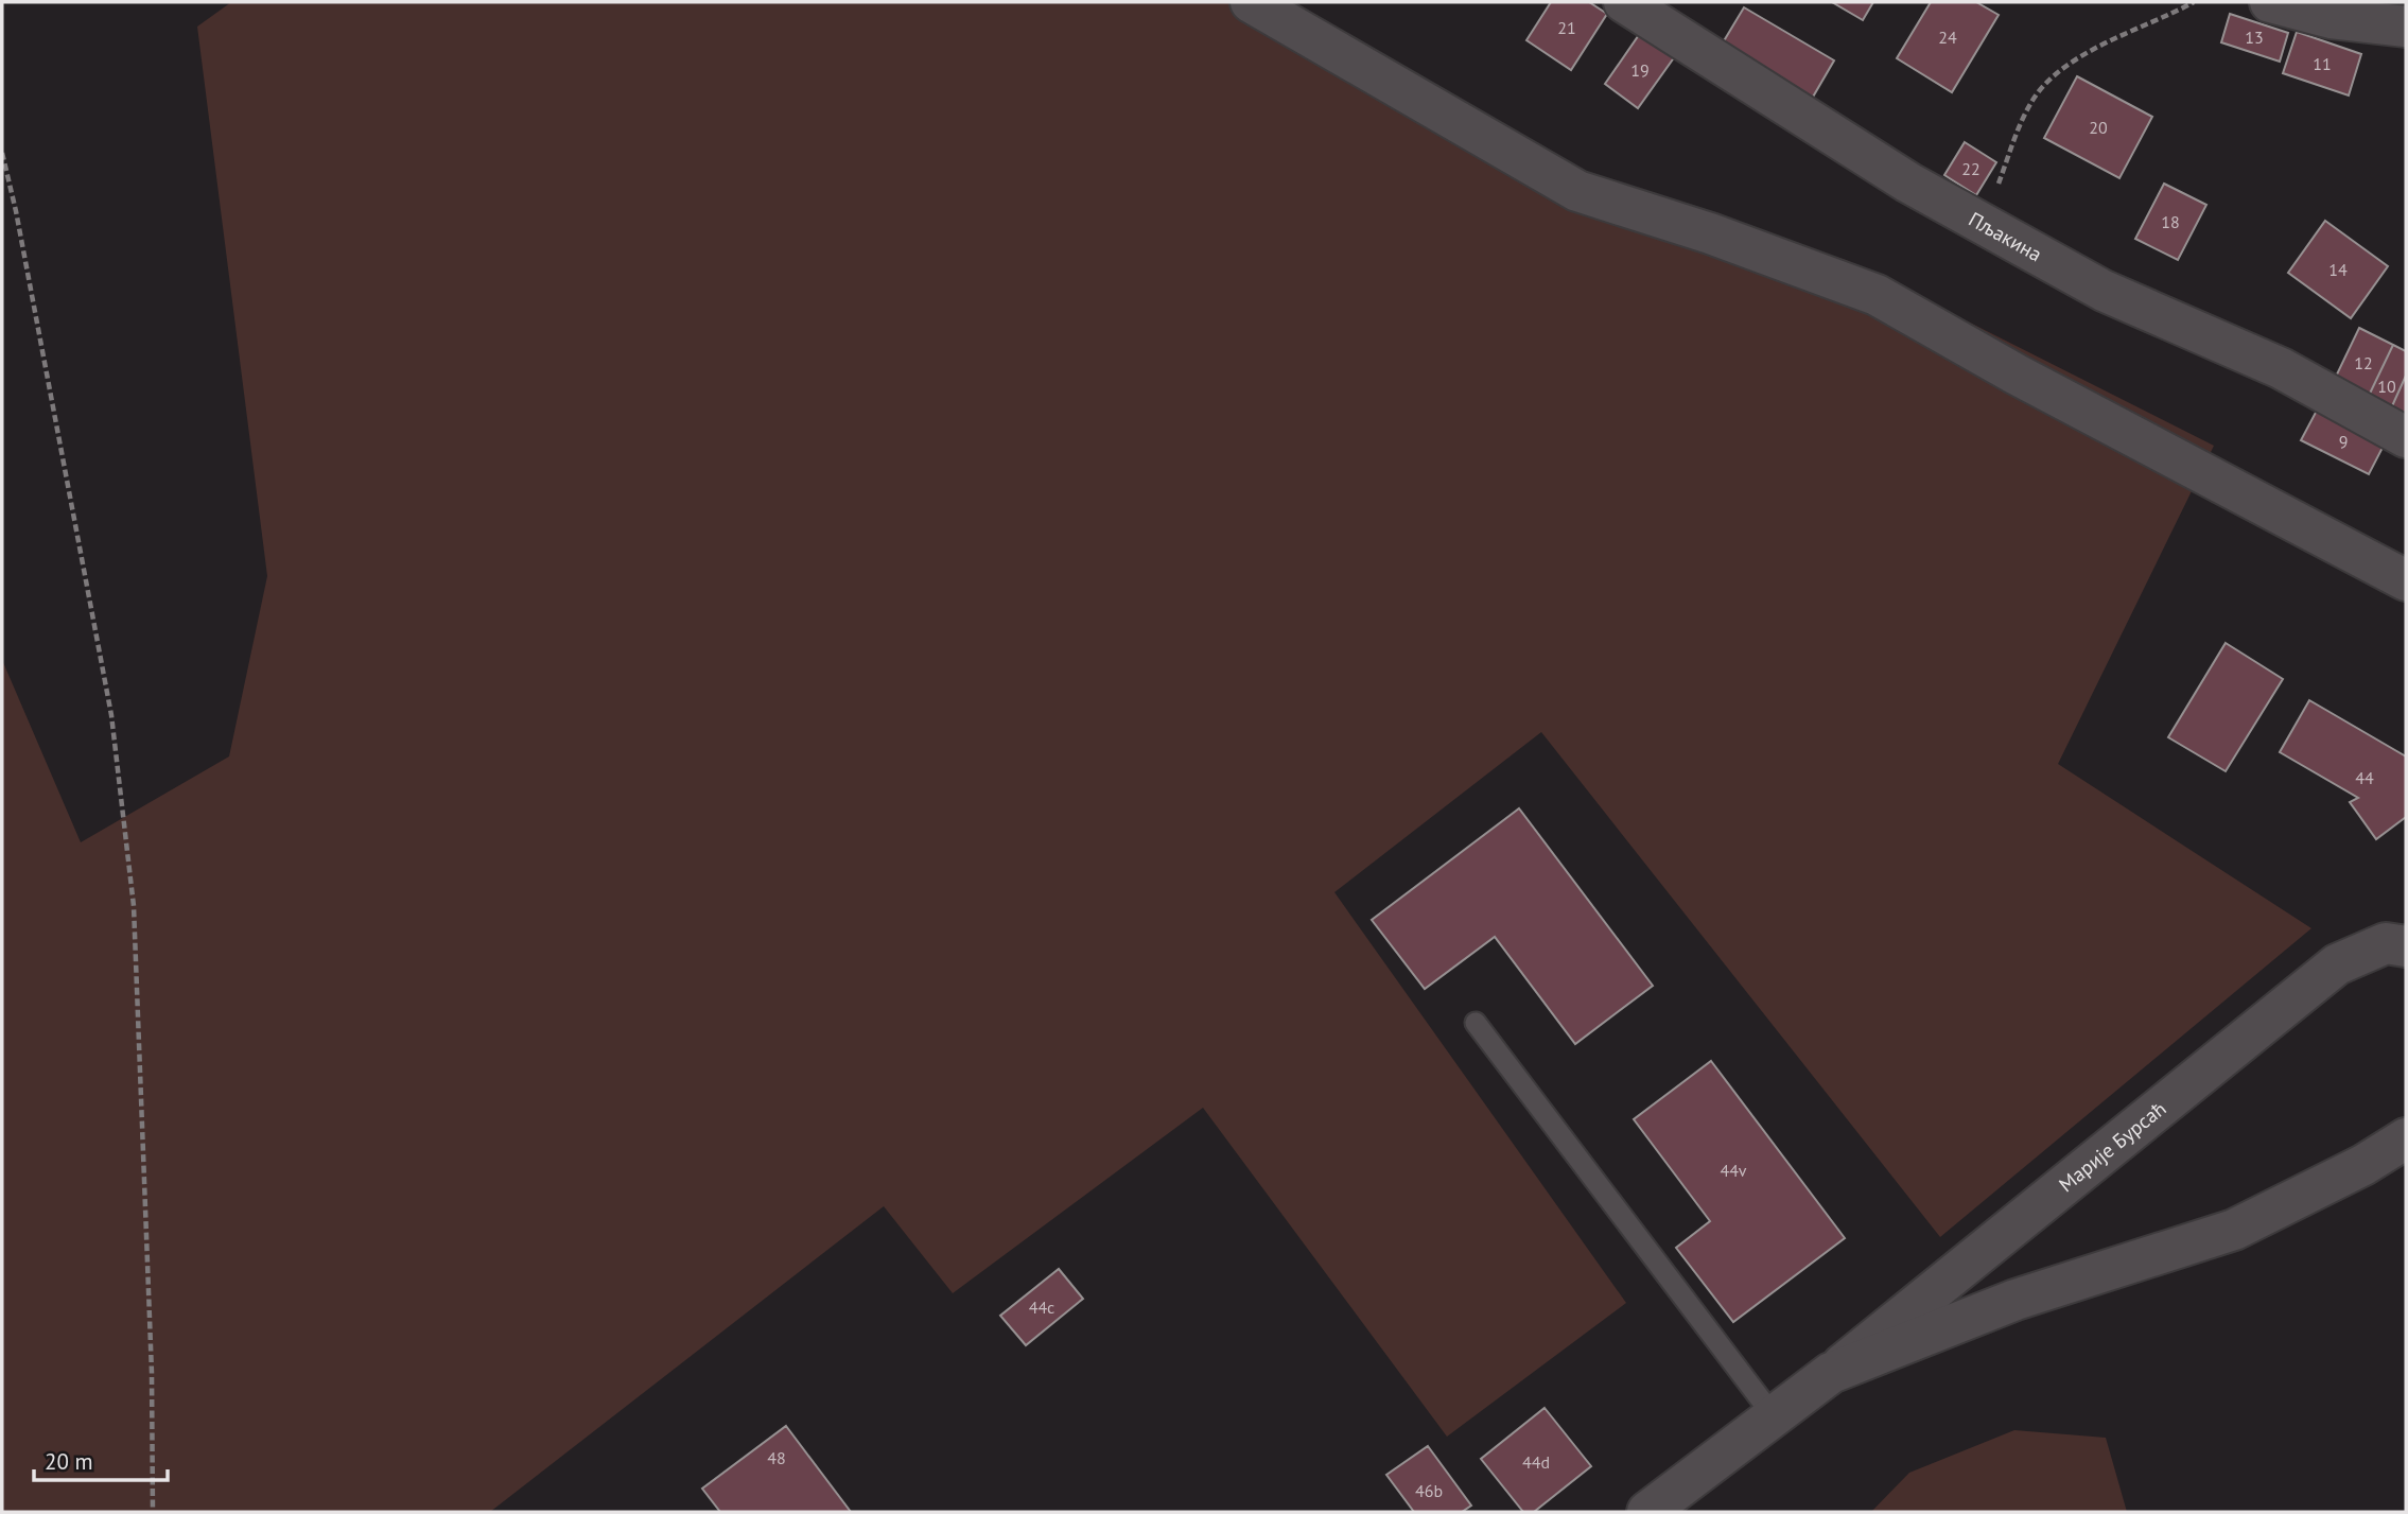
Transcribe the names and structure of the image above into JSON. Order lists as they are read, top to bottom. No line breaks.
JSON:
{"streets":{"street":["Пљакина","Марије Бурсаћ"]},"house_numbers":["21","24","13","11","19","20","22","18","14","12","10","9","44","44v","44c","48","44d","46b"],"scale_bar":"20 m"}
